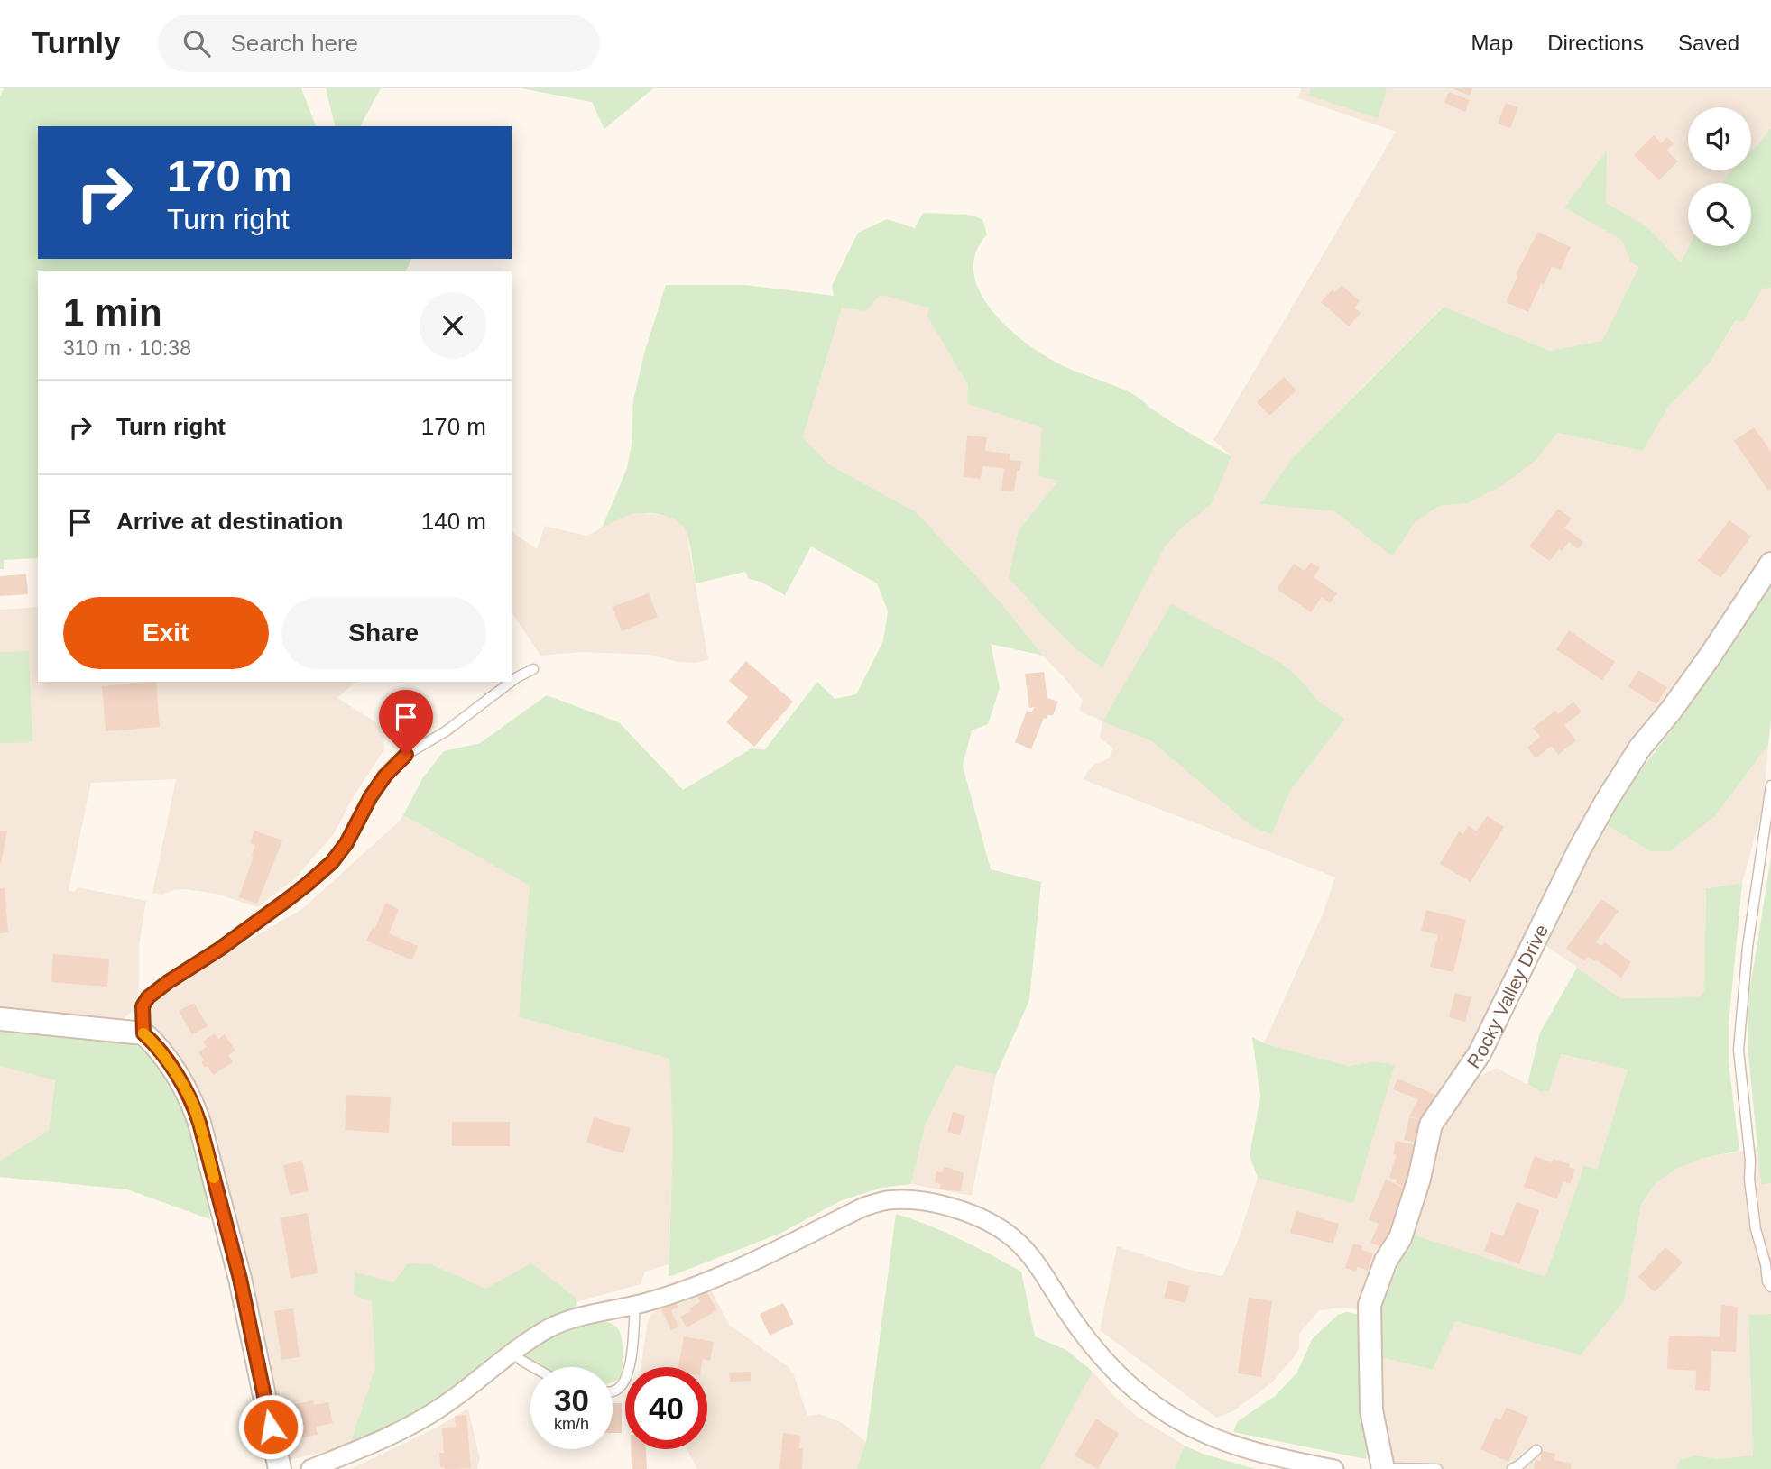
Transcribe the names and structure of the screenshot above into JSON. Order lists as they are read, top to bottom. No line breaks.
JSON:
{"streets":{"street":["Rocky Valley Drive"]},"page":{"header":"Turnly","search":"Search here","nav":["Map","Directions","Saved"],"turn":["170 m","Turn right"],"heading":["1 min","310 m · 10:38"],"list":[{"name":"Turn right","value":"170 m"},{"name":"Arrive at destination","value":"140 m"}],"buttons":["Exit","Share"],"speed":"30 km/h","limit":"40"}}
